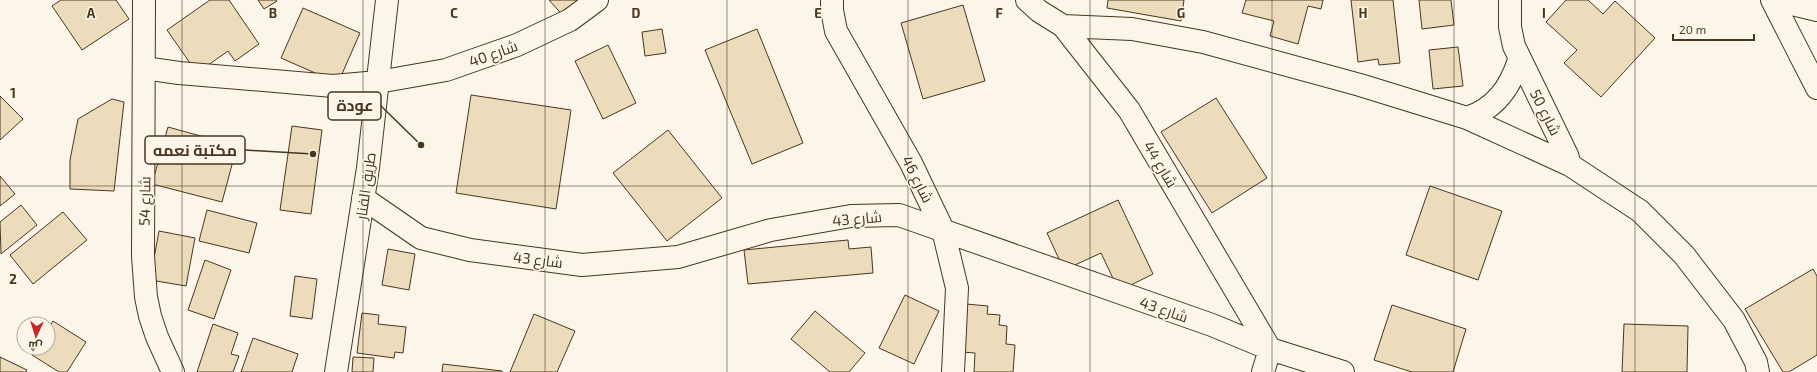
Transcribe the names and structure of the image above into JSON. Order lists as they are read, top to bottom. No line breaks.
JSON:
{"streets":{"street":["شارع 40","شارع 50","شارع 44","شارع 46","طريق الفنار","شارع 54","شارع 43"]},"crossings":[["شارع 40","طريق الفنار"],["شارع 40","شارع 54"],["شارع 44","شارع 43"],["شارع 46","شارع 43"],["طريق الفنار","شارع 43"]],"places":["عودة","مكتبة نعمه"],"scale_bar":"20 m","north":"bottom","grid":{"columns":["A","B","C","D","E","F","G","H","I"],"rows":["1","2"]}}
